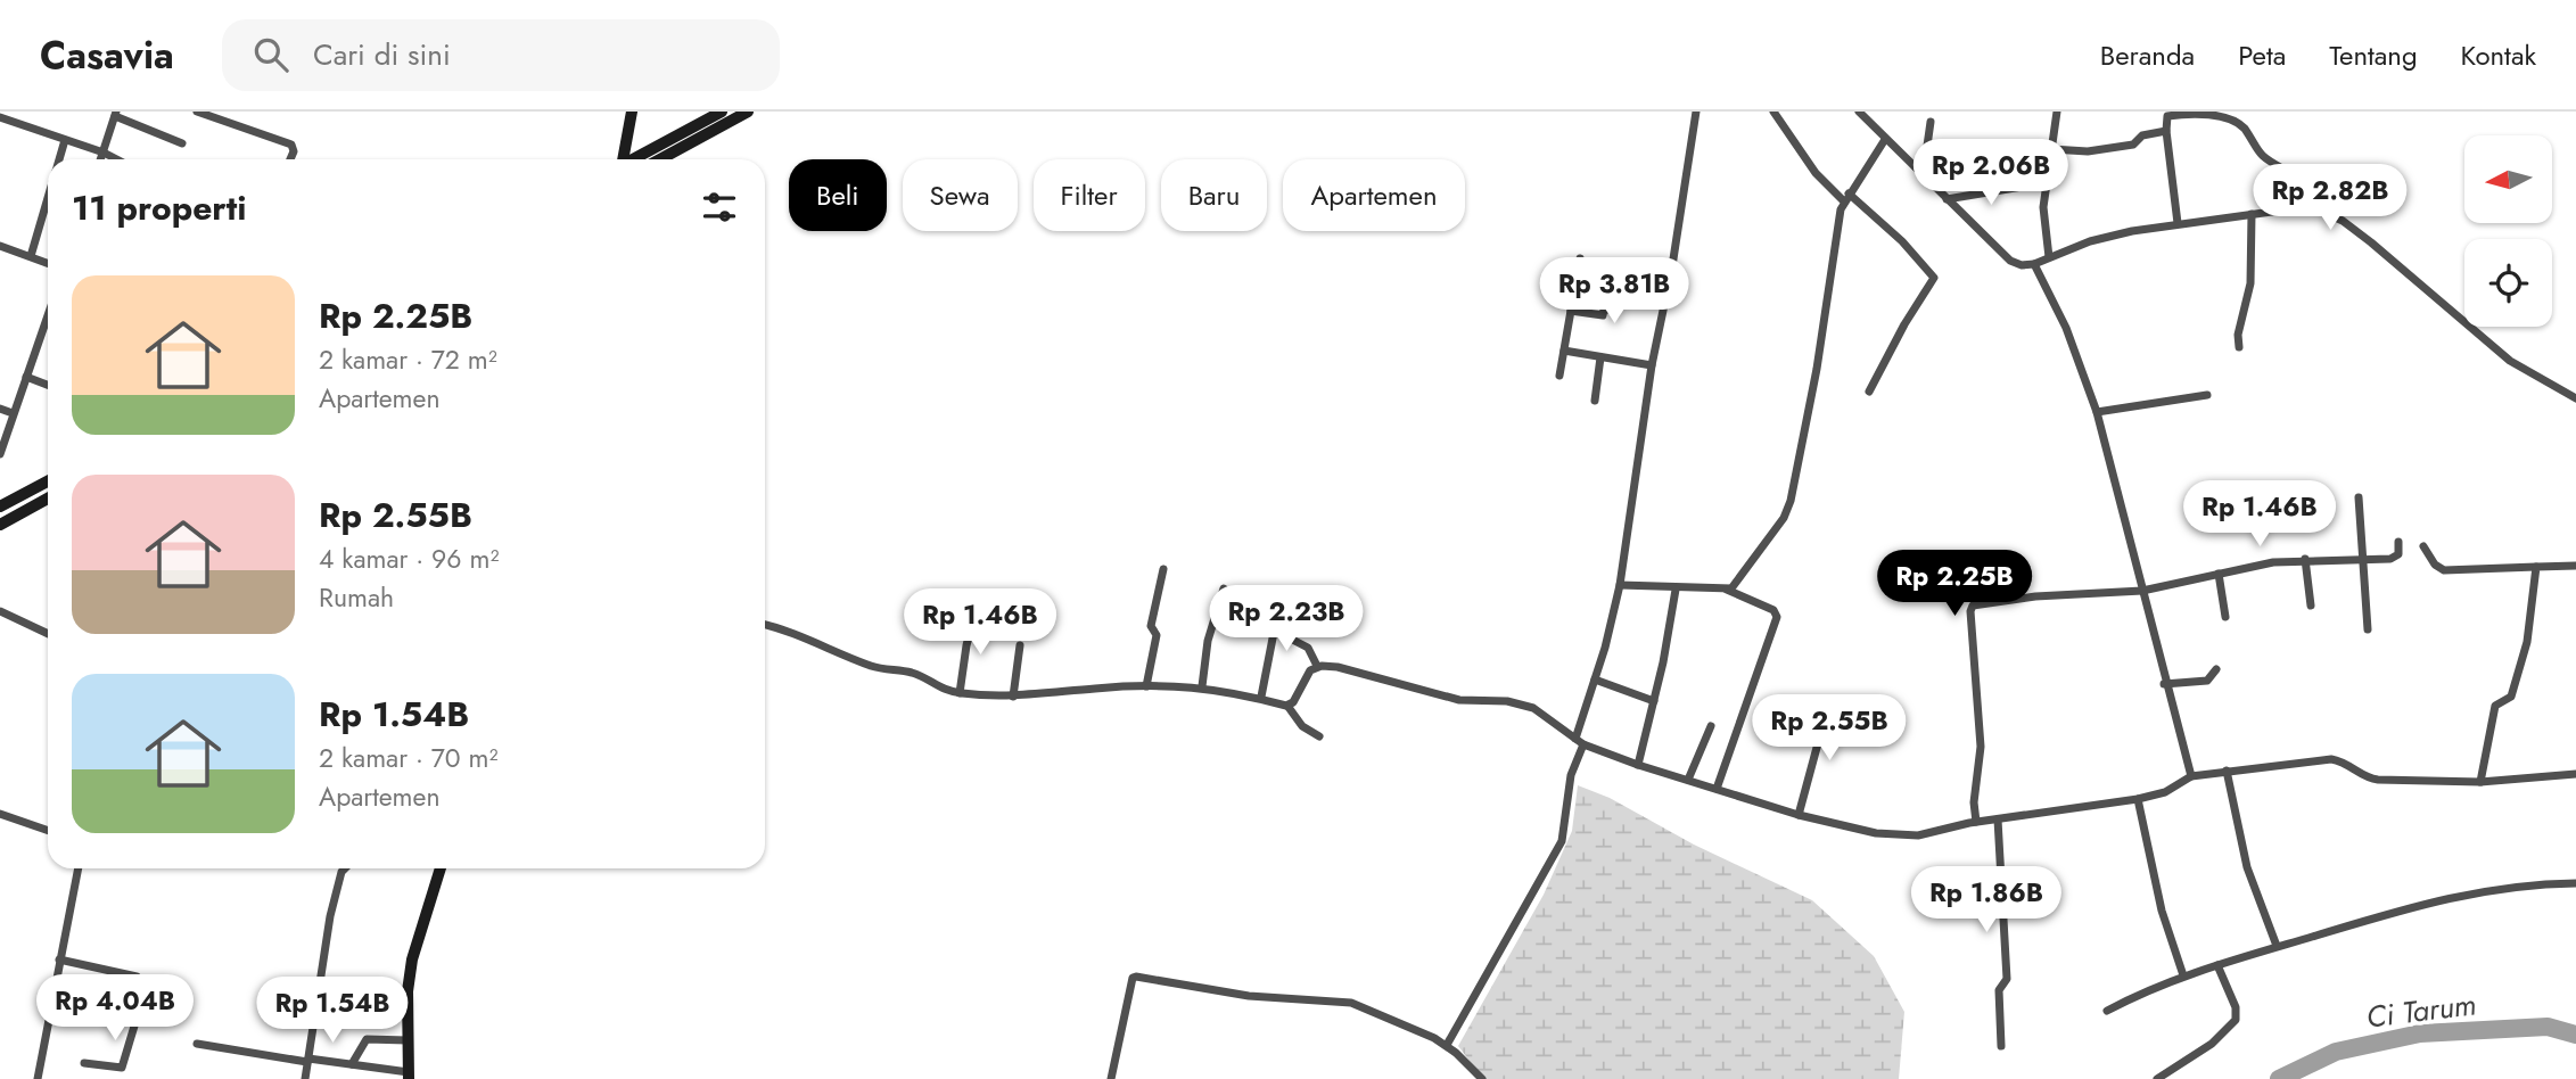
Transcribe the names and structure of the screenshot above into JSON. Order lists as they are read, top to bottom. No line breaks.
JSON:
{"water":["Ci Tarum"],"north":"left","page":{"header":"Casavia","search":"Cari di sini","nav":["Beranda","Peta","Tentang","Kontak"],"price":["Rp 2.06B","Rp 2.82B","Rp 3.81B","Rp 1.46B","Rp 2.25B","Rp 2.23B","Rp 1.46B","Rp 2.55B","Rp 1.86B","Rp 4.04B","Rp 1.54B"],"chip":["Beli","Sewa","Filter","Baru","Apartemen"],"heading":"11 properti","list":[{"name":"Rp 2.25B","note":"2 kamar · 72 m² · Apartemen"},{"name":"Rp 2.55B","note":"4 kamar · 96 m² · Rumah"},{"name":"Rp 1.54B","note":"2 kamar · 70 m² · Apartemen"}]}}
